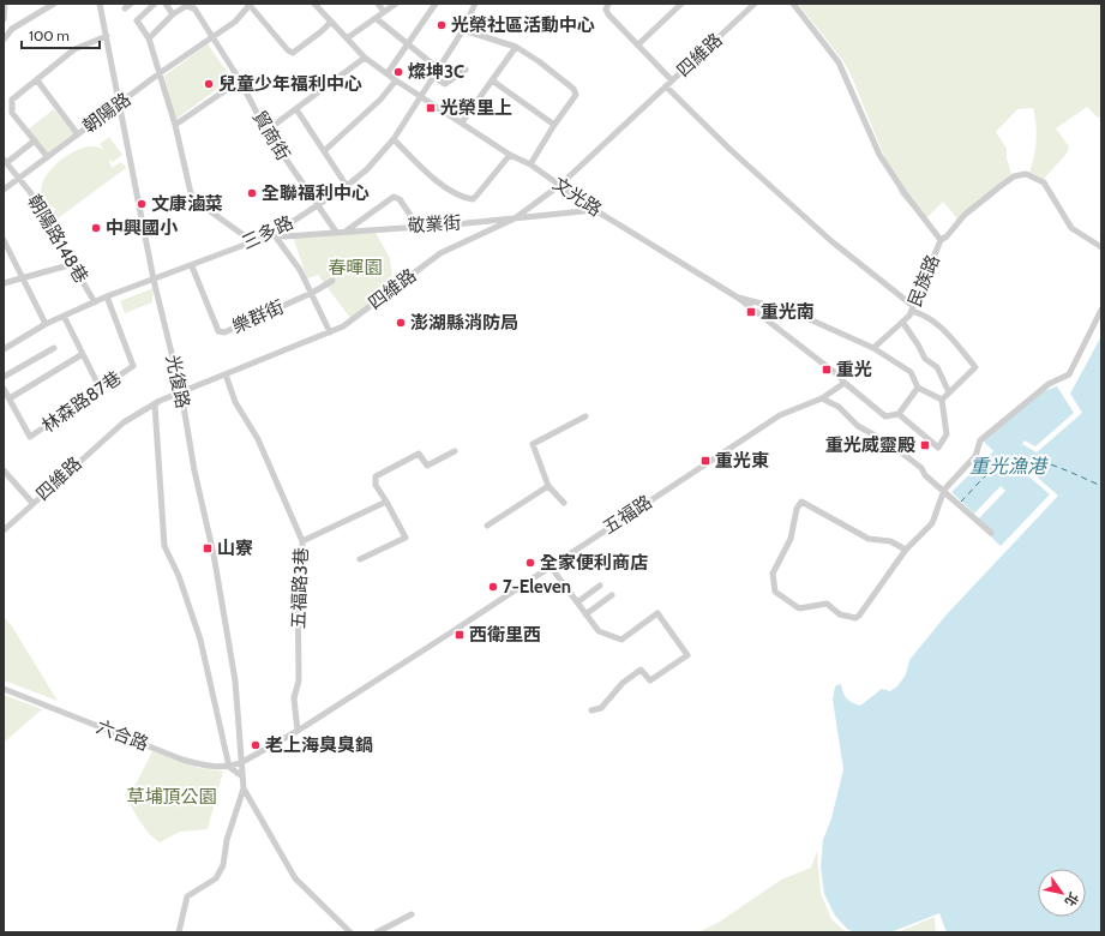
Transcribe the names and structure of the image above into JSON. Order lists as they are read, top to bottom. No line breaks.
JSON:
{"streets":{"street":["四維路","朝陽路","貿商街","文光路","敬業街","三多路","朝陽路148巷","民族路","樂群街","光復路","林森路87巷","五福路","五福路3巷","六合路"]},"crossings":[["四維路","文光路"],["四維路","敬業街"],["四維路","光復路"],["四維路","五福路3巷"],["朝陽路","貿商街"],["朝陽路","朝陽路148巷"],["朝陽路","光復路"],["貿商街","敬業街"],["貿商街","三多路"],["文光路","敬業街"],["文光路","三多路"],["文光路","五福路"],["敬業街","三多路"],["三多路","朝陽路148巷"],["三多路","樂群街"],["三多路","光復路"],["三多路","林森路87巷"],["光復路","五福路"],["五福路","五福路3巷"]],"water":["重光漁港"],"parks":["春暉園","草埔頂公園"],"places":{"other":["光榮社區活動中心","燦坤3C","兒童少年福利中心","全聯福利中心","文康滷菜","中興國小","澎湖縣消防局","全家便利商店","7-Eleven","老上海臭臭鍋"],"transit":["光榮里上","重光南","重光","重光威靈殿","重光東","山寮","西衛里西"]},"scale_bar":"100 m","north":"bottom right"}
